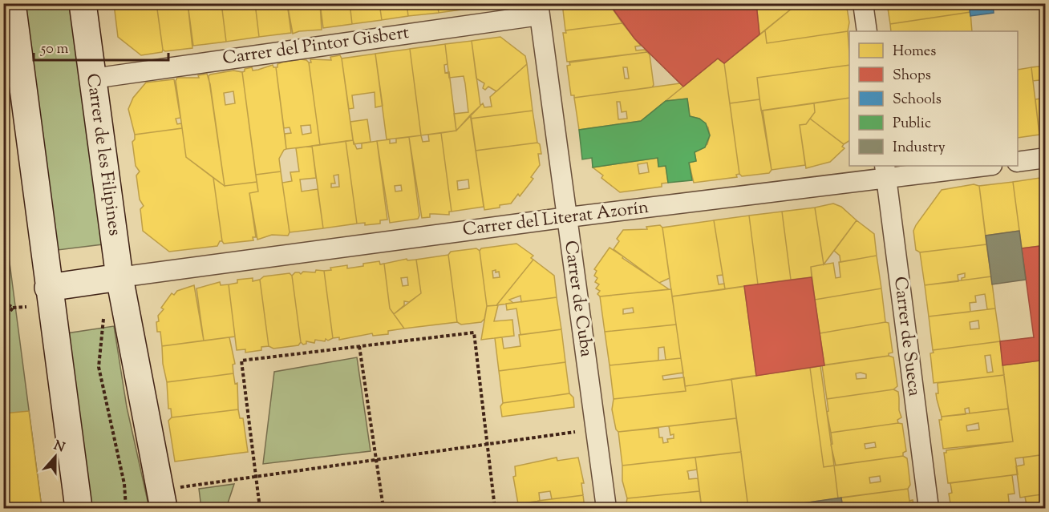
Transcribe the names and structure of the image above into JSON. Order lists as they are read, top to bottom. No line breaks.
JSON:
{"streets":{"main road":["Carrer de les Filipines"],"street":["Carrer del Pintor Gisbert","Carrer del Literat Azorín","Carrer de Cuba","Carrer de Sueca"]},"crossings":[["Carrer del Pintor Gisbert","Carrer de les Filipines"],["Carrer del Pintor Gisbert","Carrer de Cuba"],["Carrer de les Filipines","Carrer del Literat Azorín"],["Carrer del Literat Azorín","Carrer de Cuba"],["Carrer del Literat Azorín","Carrer de Sueca"]],"legend":["Homes","Shops","Schools","Public","Industry"],"scale_bar":"50 m","north":"top"}
